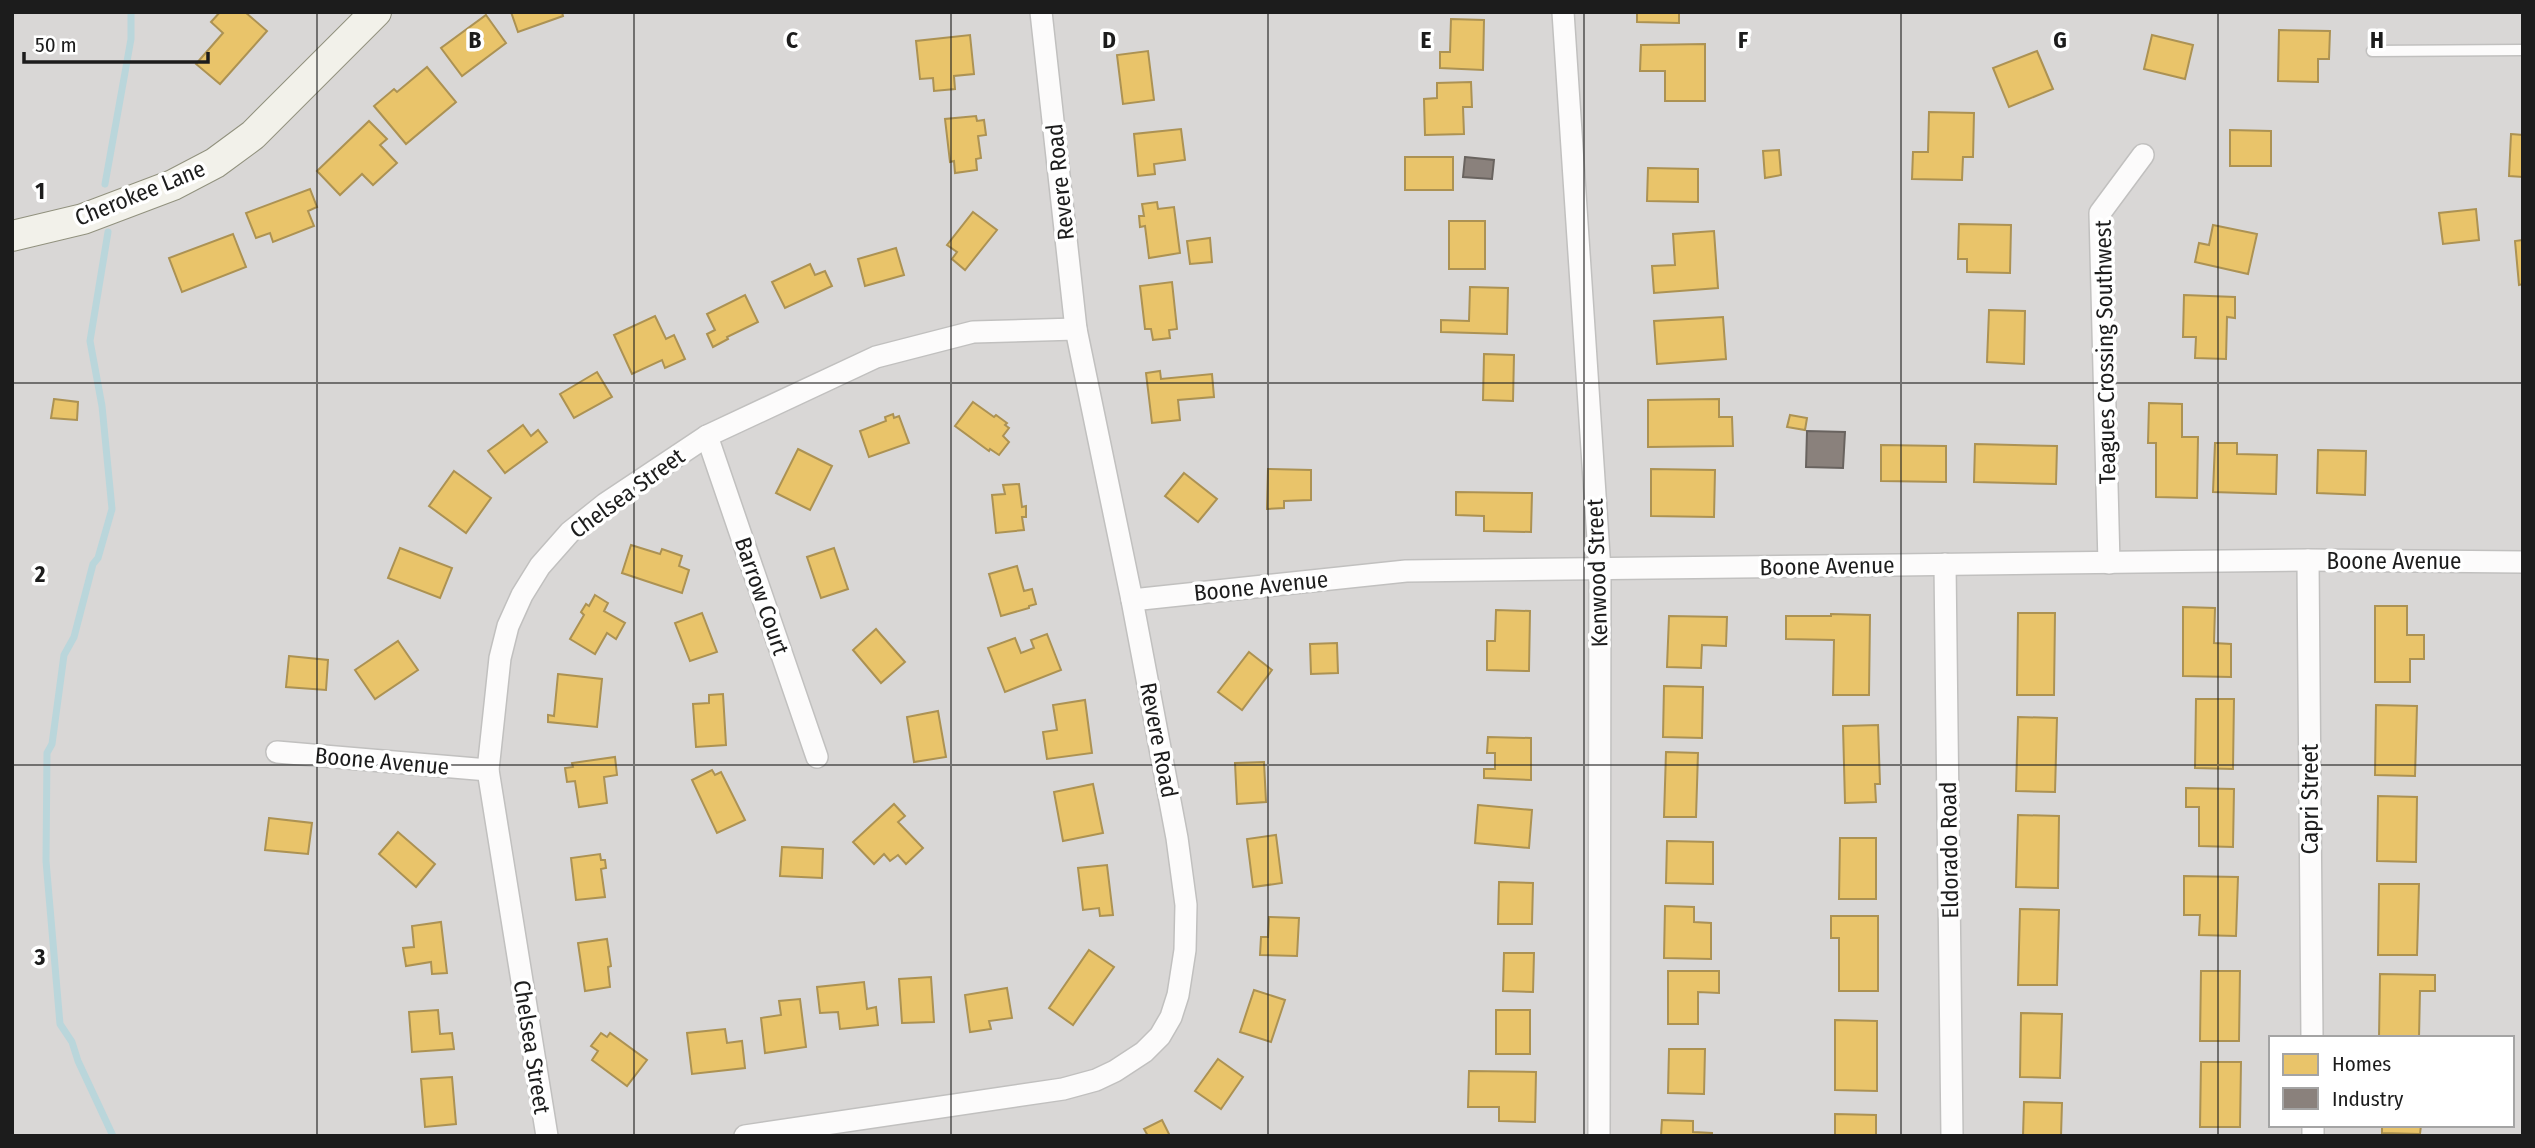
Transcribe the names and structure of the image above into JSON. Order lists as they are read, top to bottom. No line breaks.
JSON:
{"streets":{"street":["Revere Road","Cherokee Lane","Teagues Crossing Southwest","Chelsea Street","Boone Avenue","Kenwood Street","Barrow Court","Capri Street","Eldorado Road"]},"crossings":[["Revere Road","Chelsea Street"],["Revere Road","Boone Avenue"],["Teagues Crossing Southwest","Boone Avenue"],["Chelsea Street","Boone Avenue"],["Chelsea Street","Barrow Court"],["Boone Avenue","Kenwood Street"],["Boone Avenue","Capri Street"],["Boone Avenue","Eldorado Road"]],"legend":["Homes","Industry"],"scale_bar":"50 m","grid":{"columns":["B","C","D","E","F","G","H"],"rows":["1","2","3"]}}
